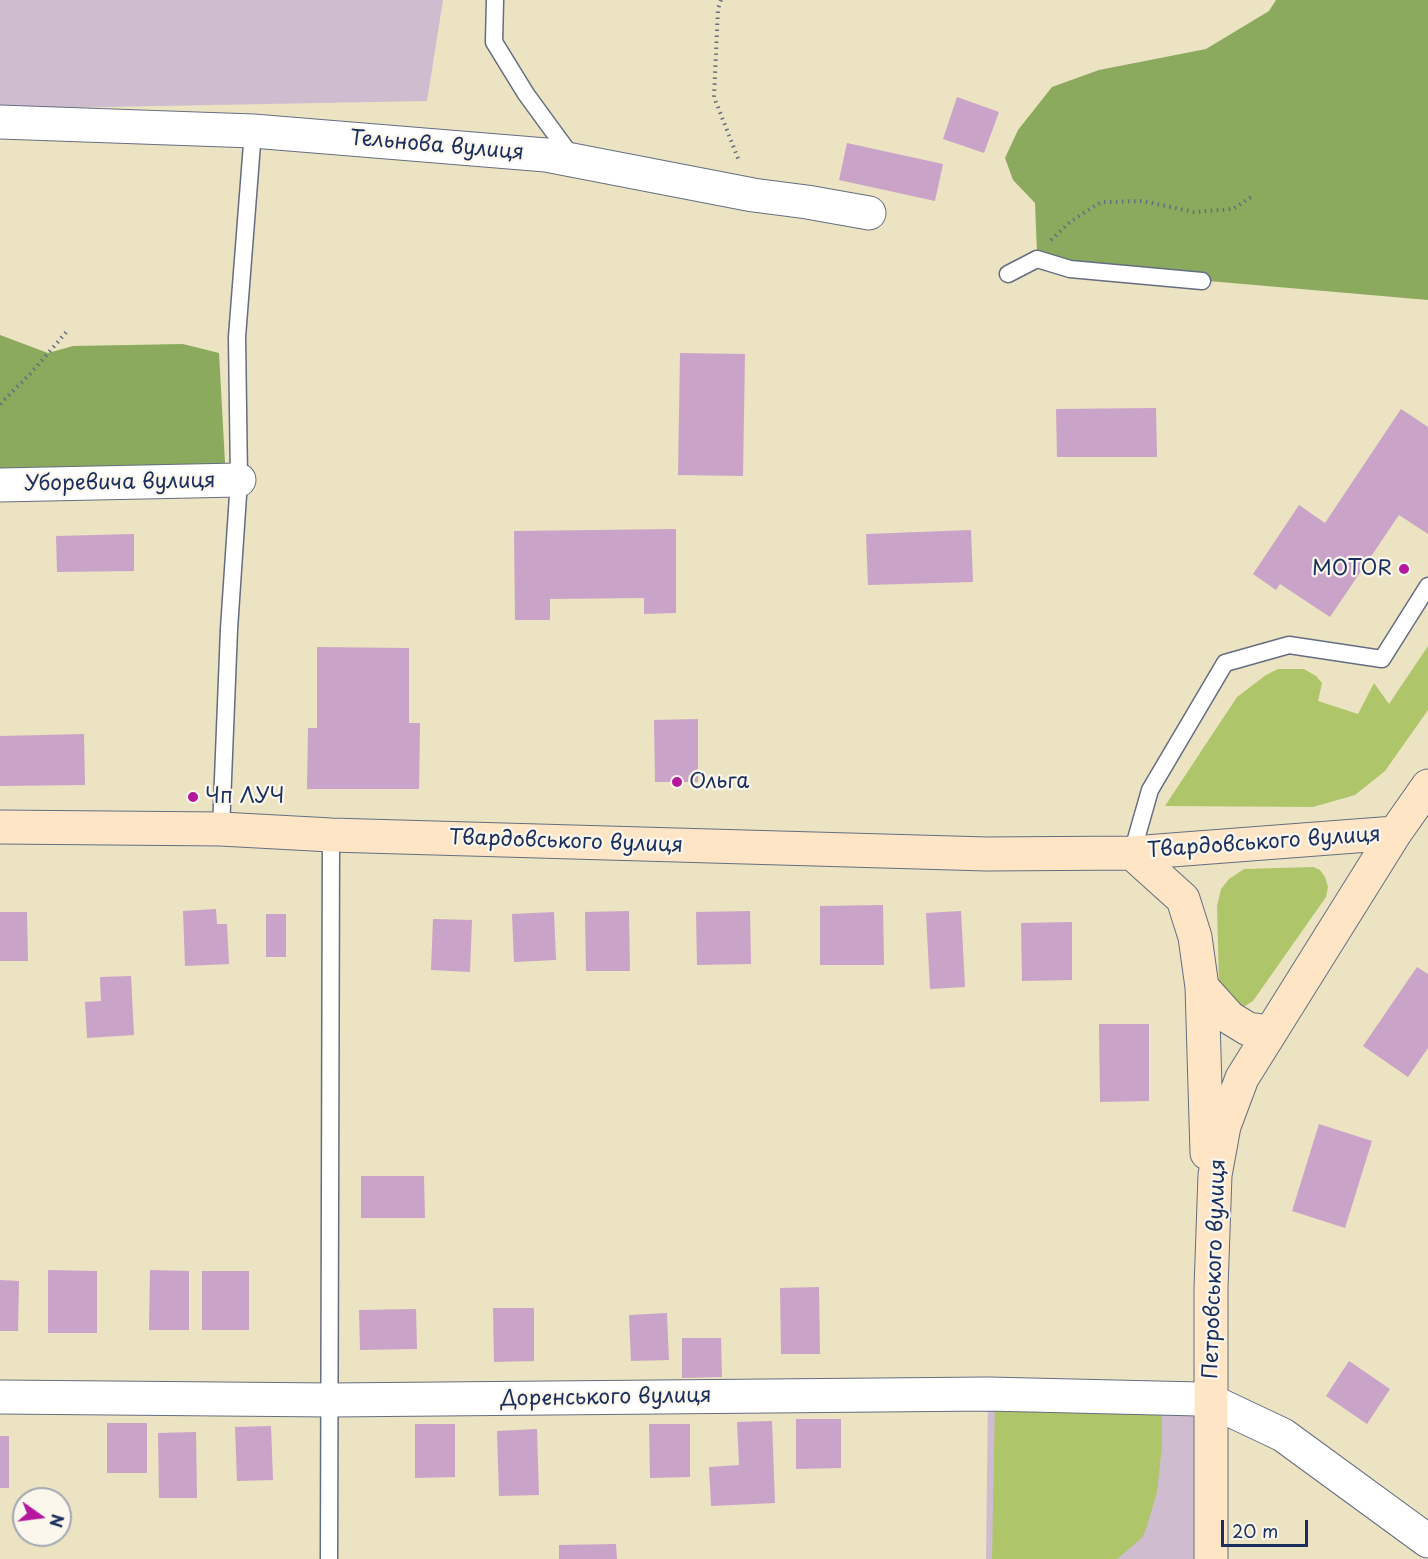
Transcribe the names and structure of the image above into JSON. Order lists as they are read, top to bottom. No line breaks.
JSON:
{"streets":{"main road":["Твардовського вулиця","Петровського вулиця"],"street":["Тельнова вулиця","Уборевича вулиця","Доренського вулиця"]},"crossings":[["Твардовського вулиця","Петровського вулиця"],["Петровського вулиця","Доренського вулиця"]],"places":["MOTOR","Ольга","Чп ЛУЧ"],"scale_bar":"20 m","north":"right"}
